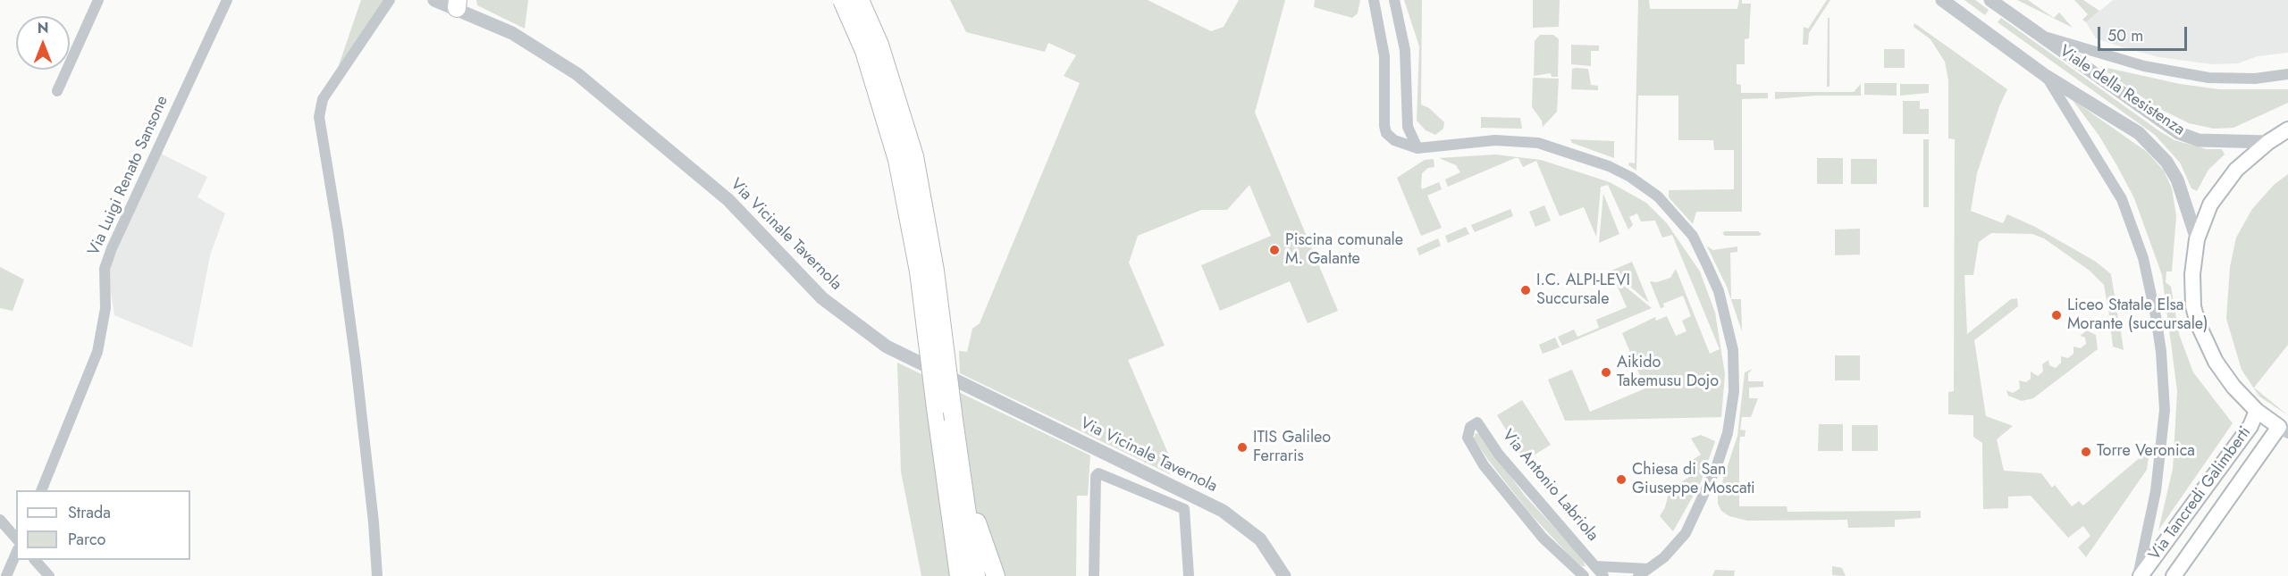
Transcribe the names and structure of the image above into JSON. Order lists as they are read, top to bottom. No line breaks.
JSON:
{"streets":{"main road":["Viale della Resistenza","Via Tancredi Galimberti"],"street":["Via Luigi Renato Sansone","Via Vicinale Tavernola","Via Antonio Labriola"]},"crossings":[["Viale della Resistenza","Via Tancredi Galimberti"]],"places":["Piscina comunale M. Galante","I.C. ALPI-LEVI Succursale","Liceo Statale Elsa Morante (succursale)","Aikido Takemusu Dojo","ITIS Galileo Ferraris","Torre Veronica","Chiesa di San Giuseppe Moscati"],"legend":["Strada","Parco"],"scale_bar":"50 m","north":"top"}
